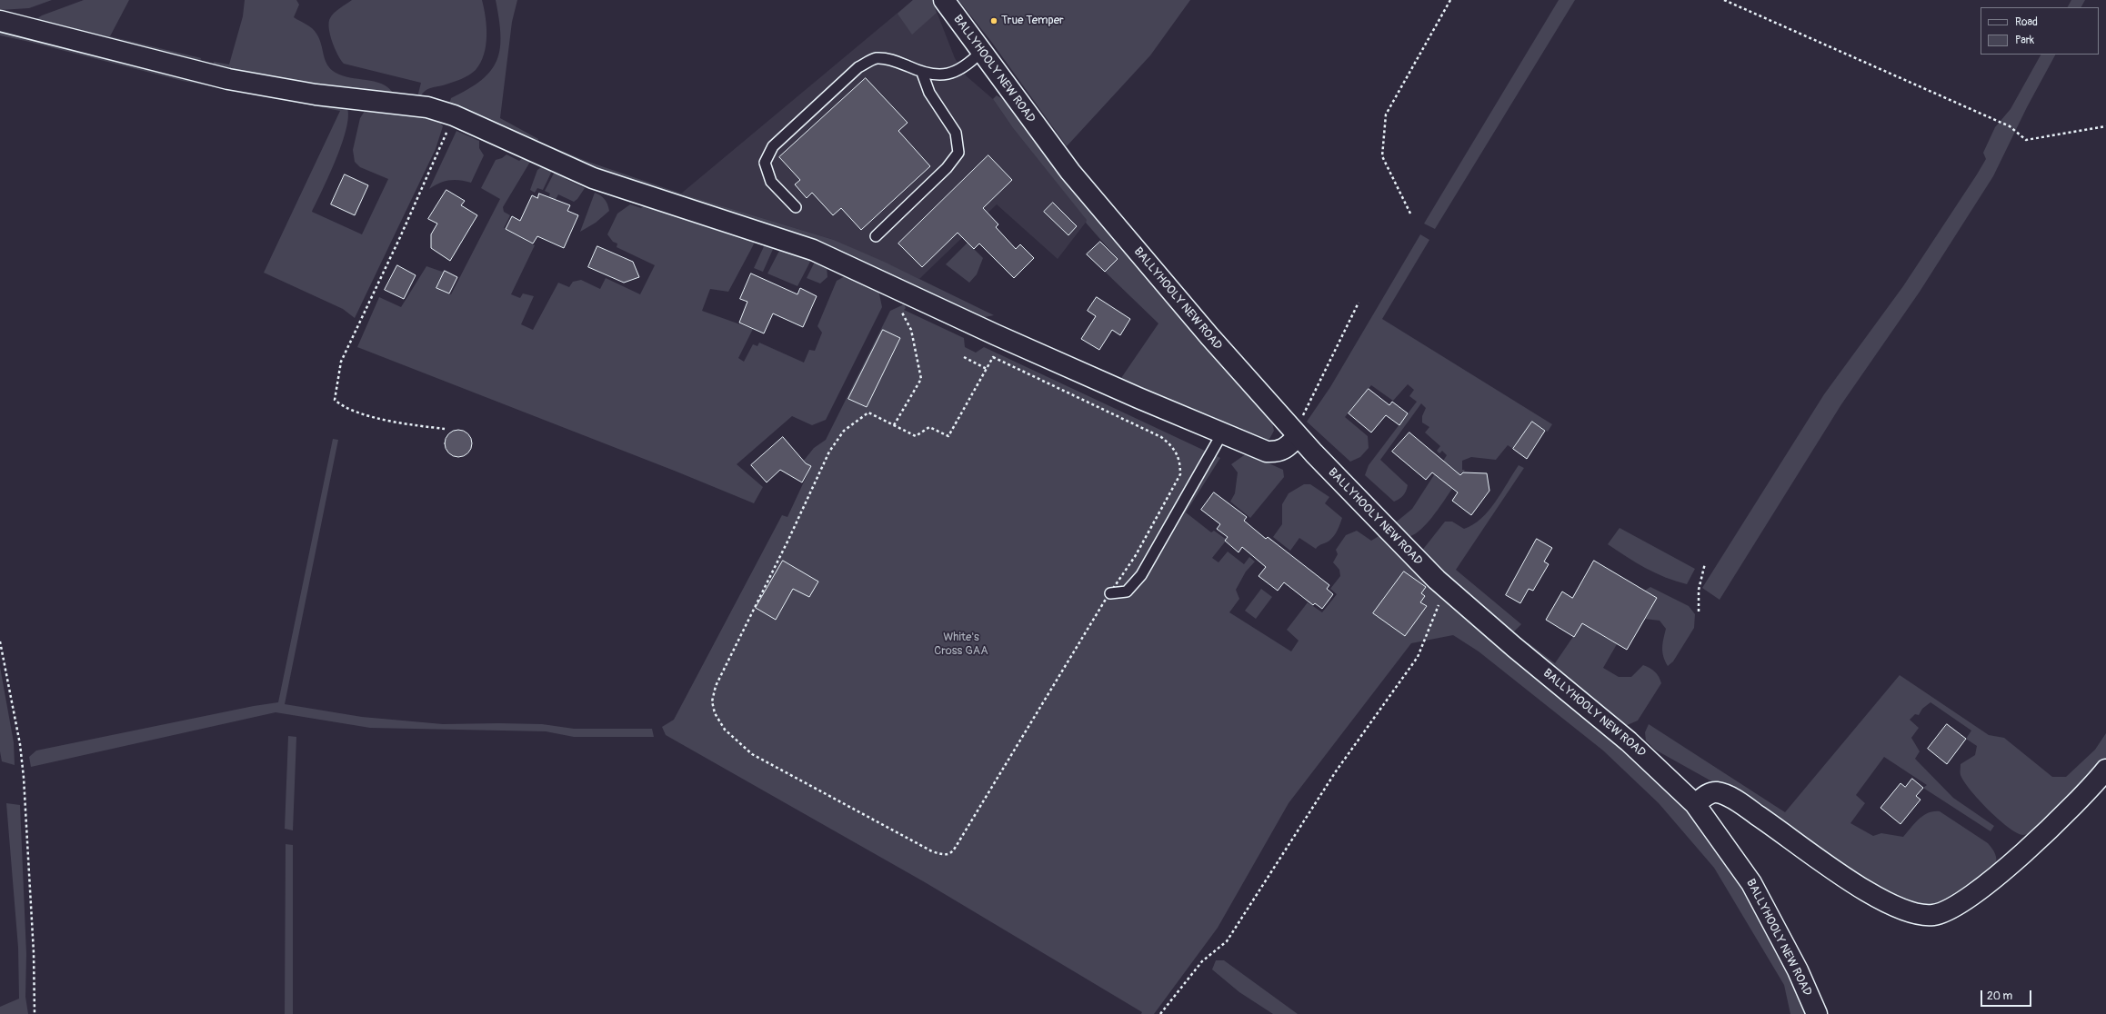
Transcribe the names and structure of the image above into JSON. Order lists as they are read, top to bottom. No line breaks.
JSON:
{"streets":{"street":["BALLYHOOLY NEW ROAD"]},"parks":["White's Cross GAA"],"places":["True Temper"],"legend":["Road","Park"],"scale_bar":"20 m"}
